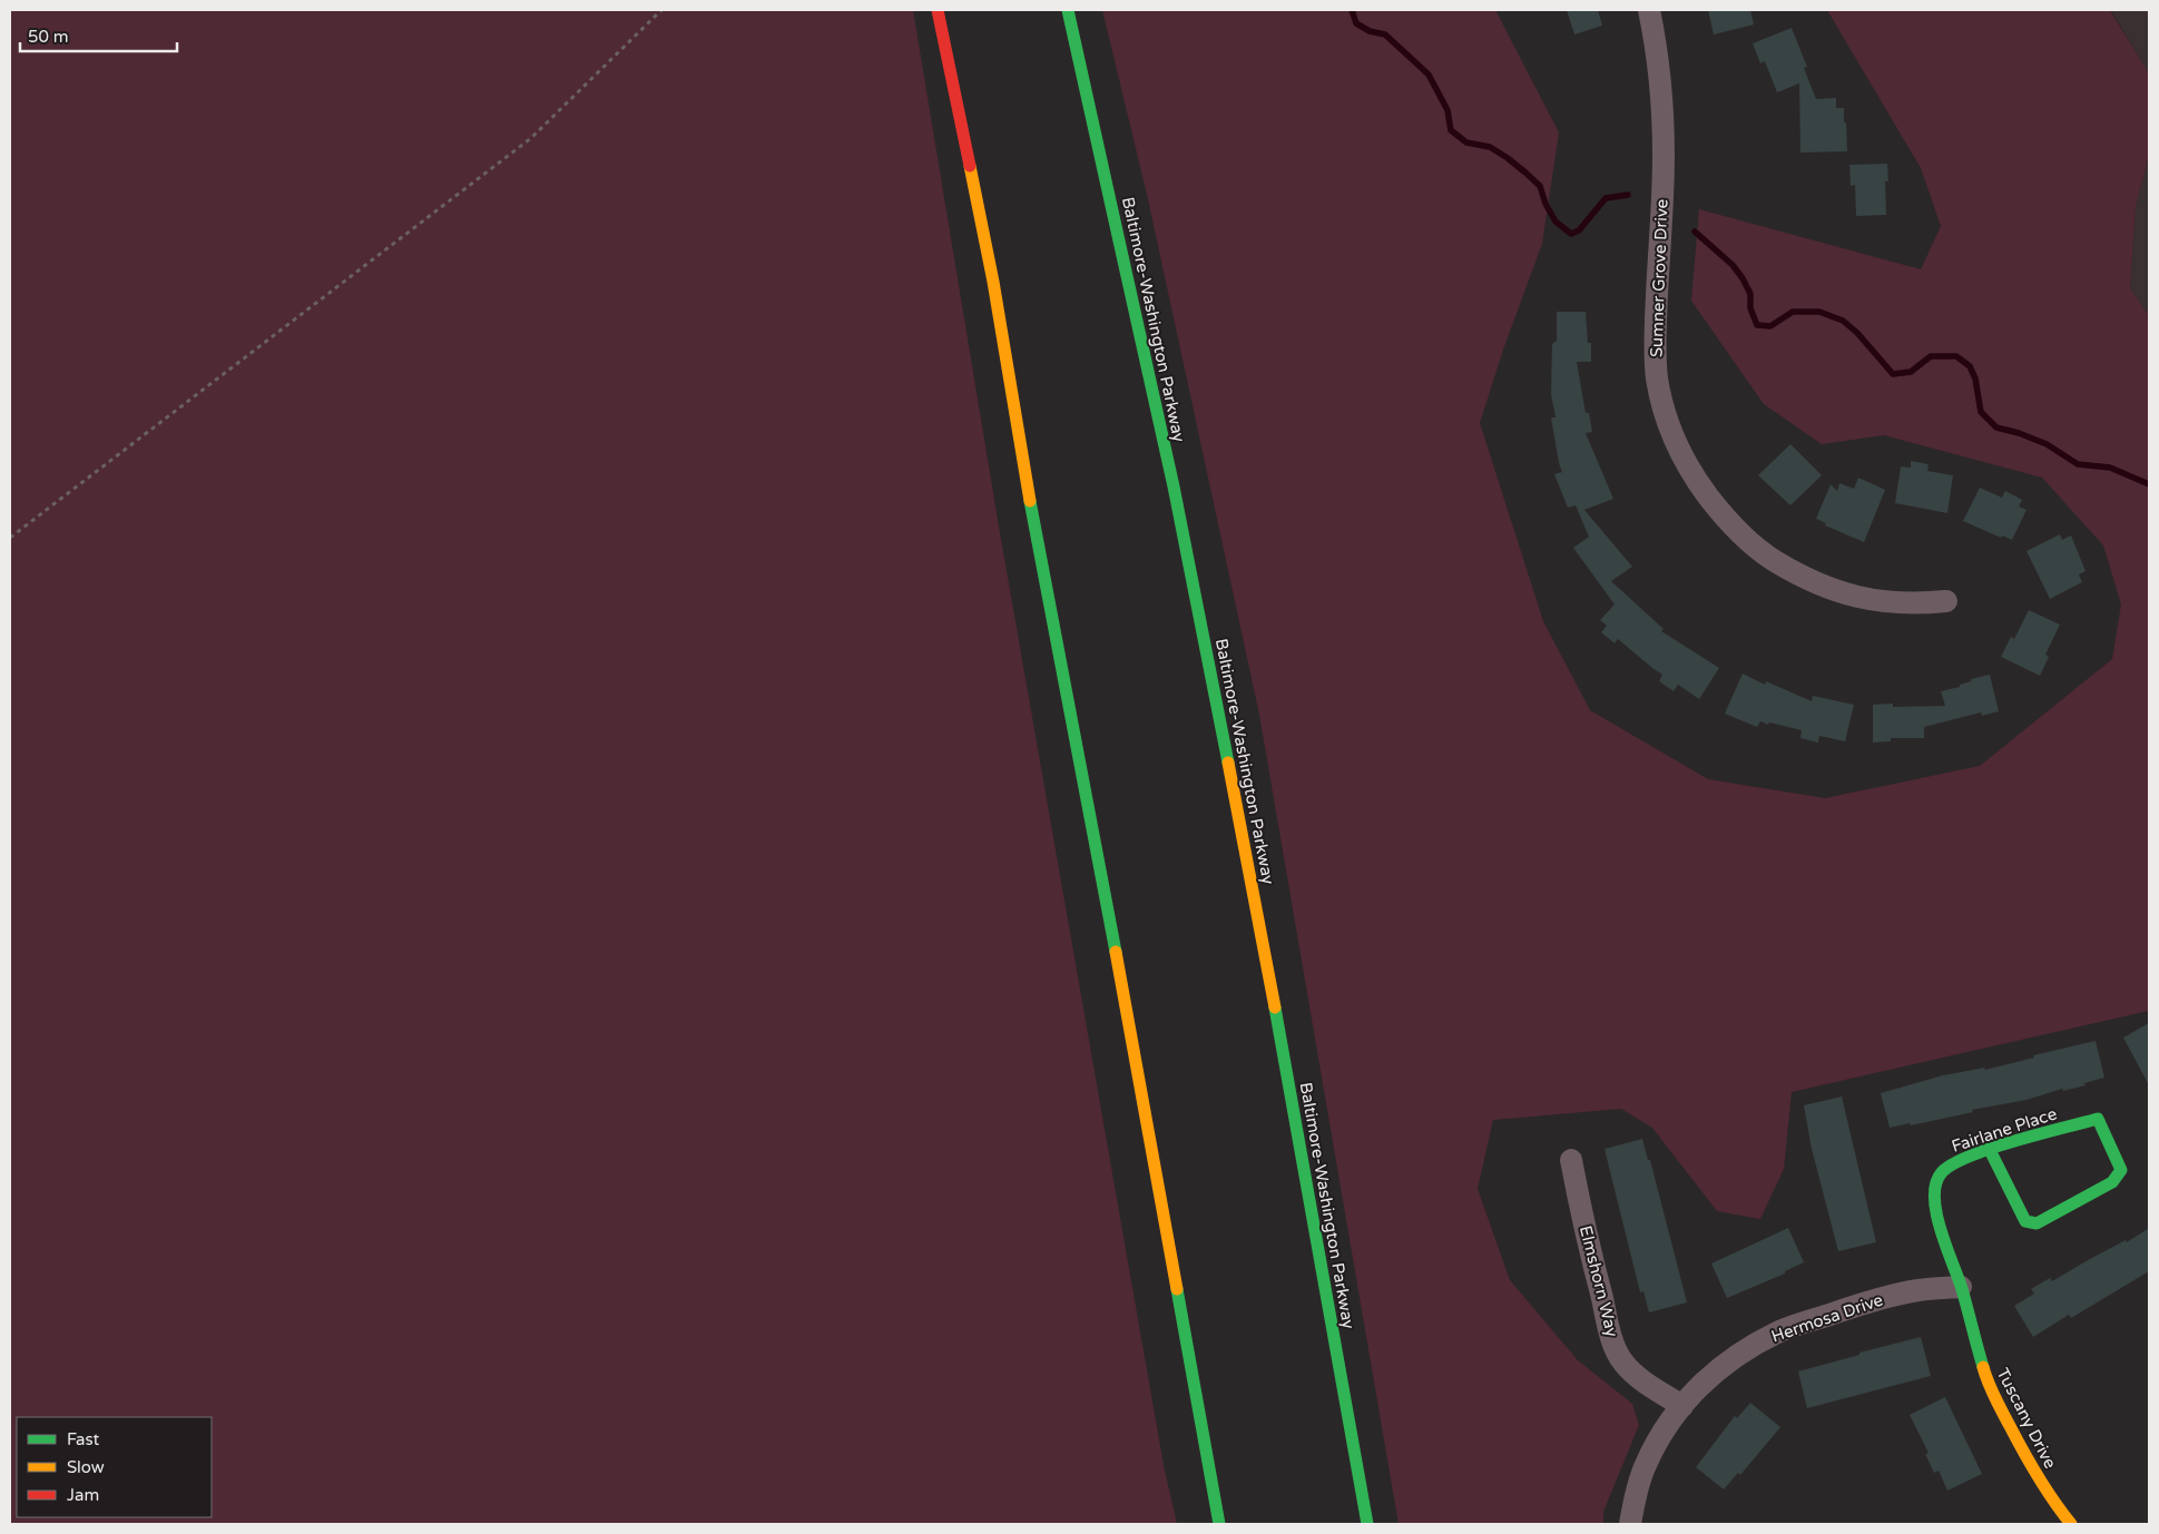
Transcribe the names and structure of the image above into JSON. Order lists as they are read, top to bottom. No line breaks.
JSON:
{"streets":{"main road":["Baltimore-Washington Parkway","Fairlane Place","Tuscany Drive"],"street":["Sumner Grove Drive","Elmshorn Way","Hermosa Drive"]},"crossings":[["Fairlane Place","Hermosa Drive"],["Fairlane Place","Tuscany Drive"],["Elmshorn Way","Hermosa Drive"],["Hermosa Drive","Tuscany Drive"]],"legend":["Fast","Slow","Jam"],"scale_bar":"50 m"}
